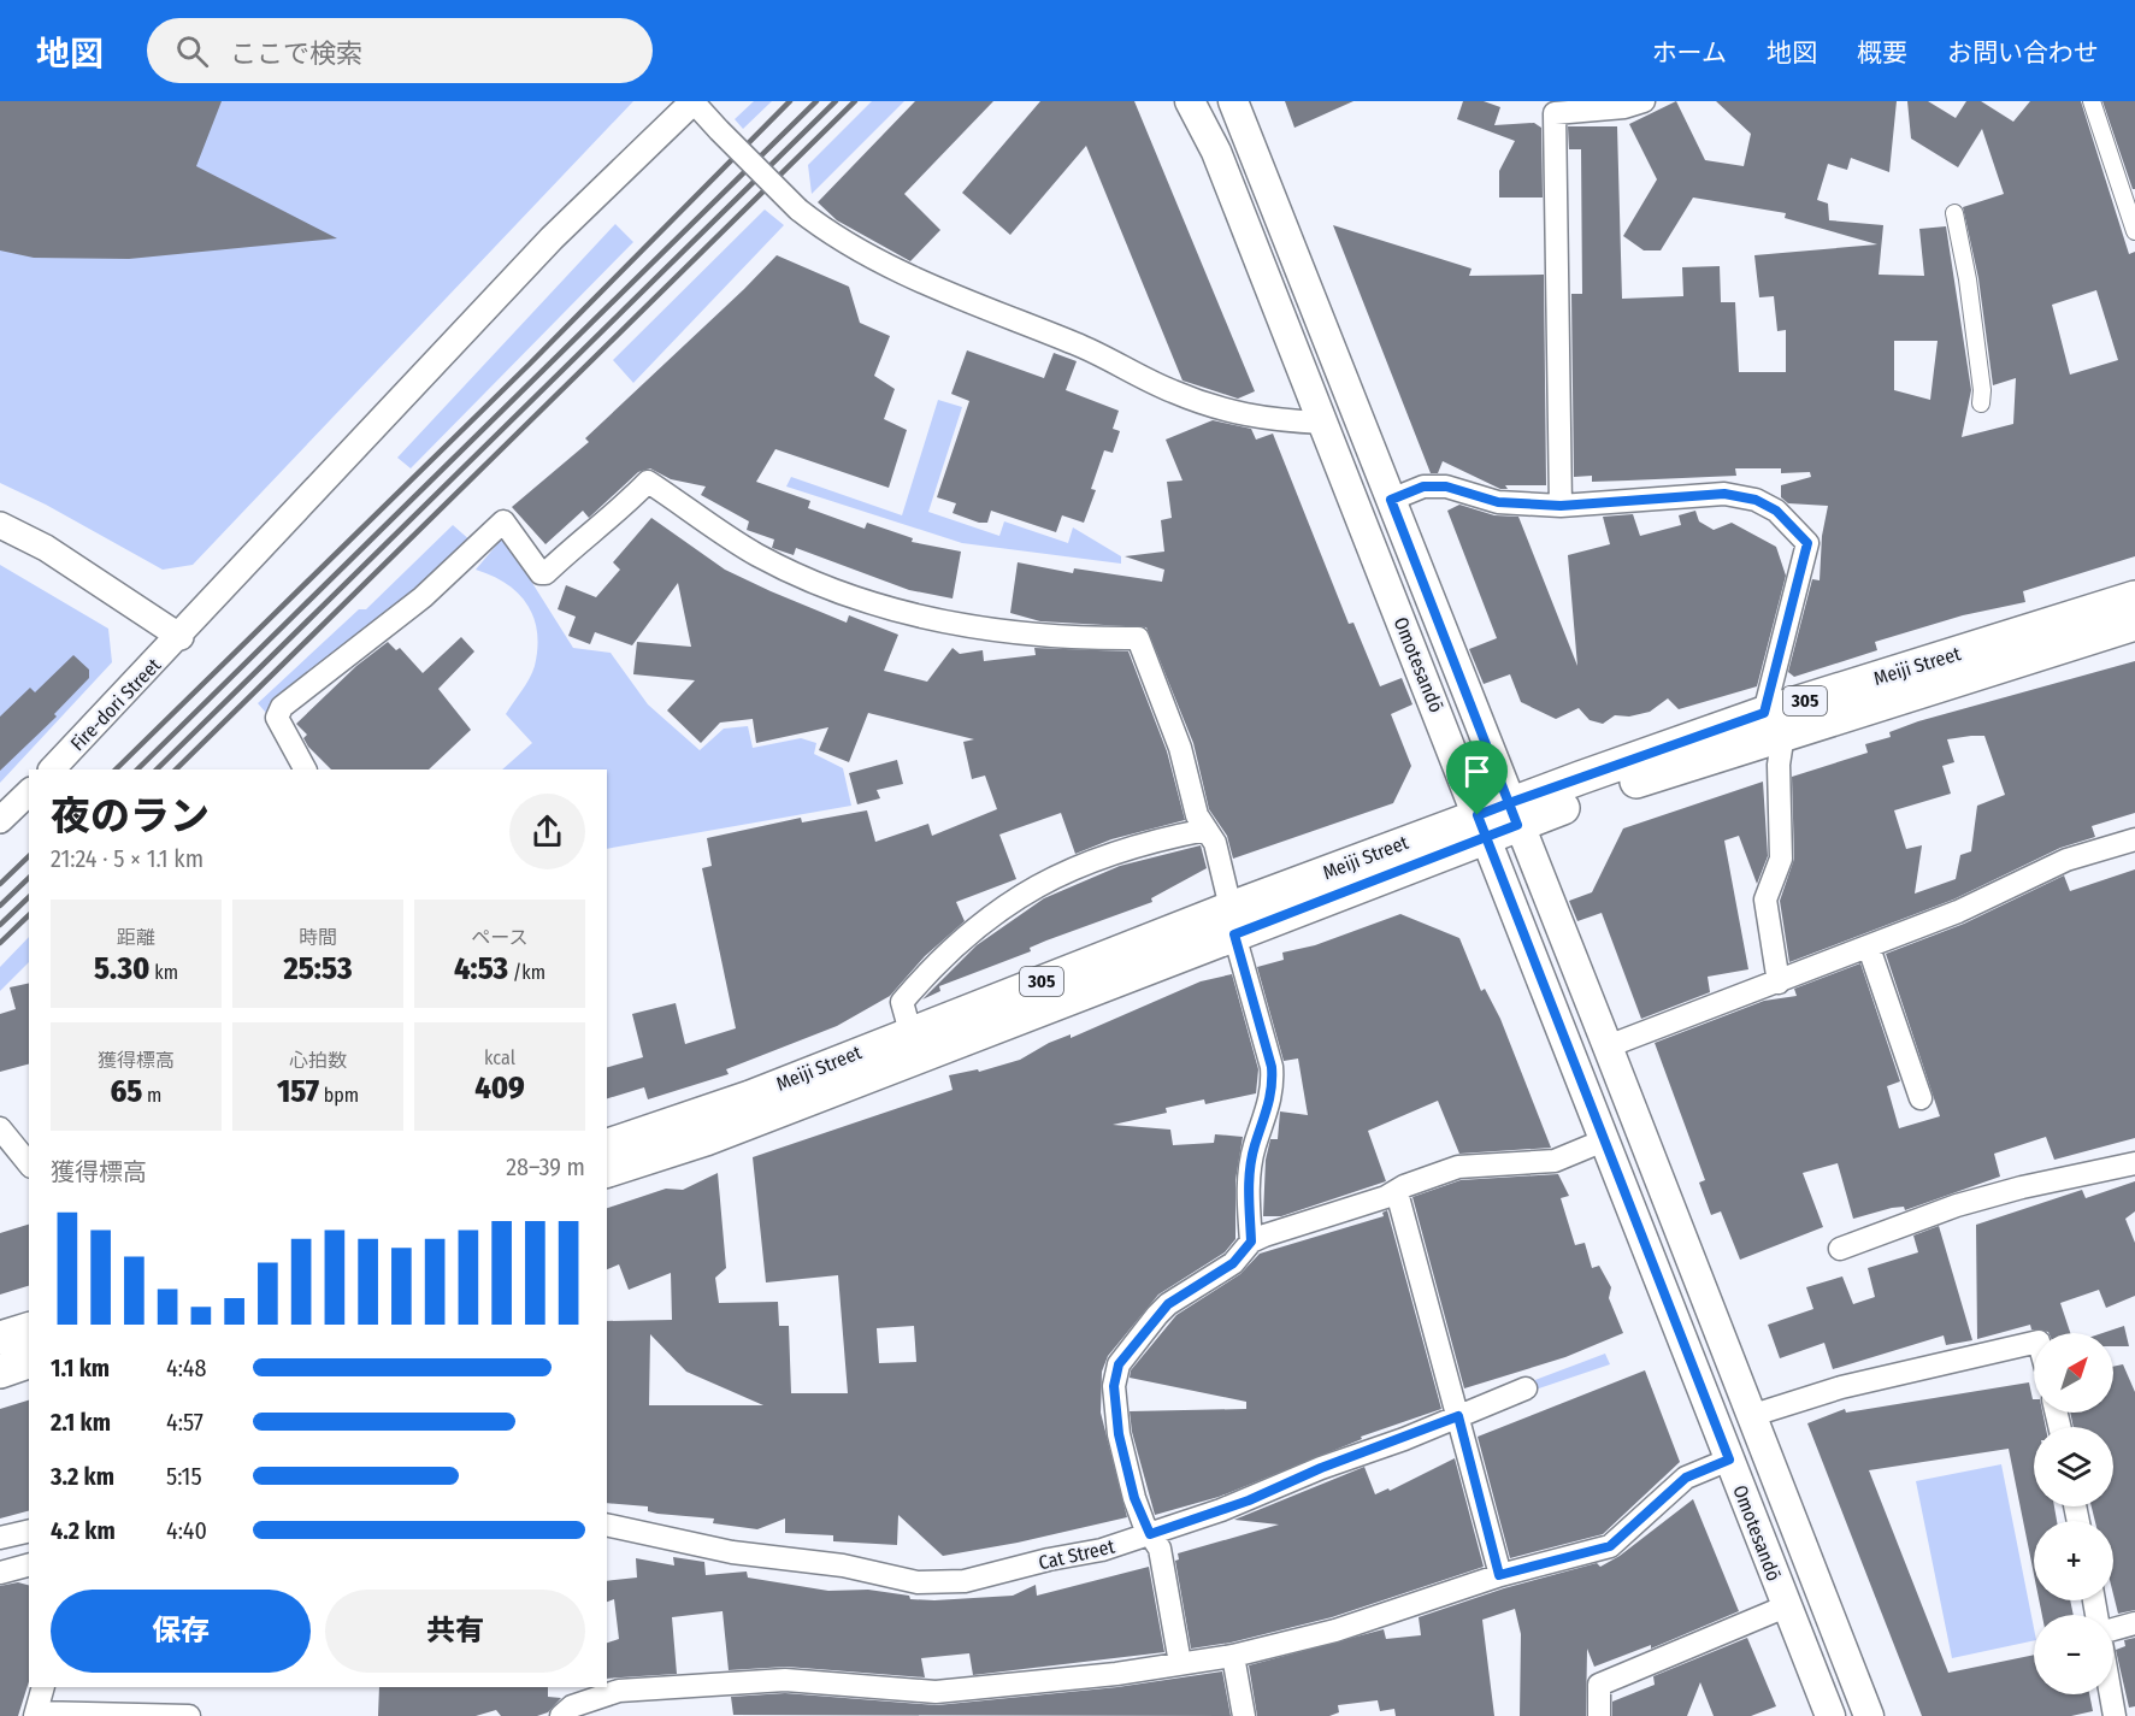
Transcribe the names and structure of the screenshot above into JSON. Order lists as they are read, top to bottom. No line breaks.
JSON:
{"streets":{"main road":["Omotesandō","Meiji Street","305"],"street":["Fire-dori Street","Cat Street"]},"crossings":[["Omotesandō","Meiji Street"]],"north":"top right","page":{"header":"地図","search":"ここで検索","nav":["ホーム","地図","概要","お問い合わせ"],"heading":["夜のラン","21:24 · 5 × 1.1 km"],"stats":[["距離","5.30 km"],["時間","25:53"],["ペース","4:53 /km"],["獲得標高","65 m"],["心拍数","157 bpm"],["kcal","409"]],"chart":["獲得標高","28–39 m"],"map_buttons":["+","−"],"list":[{"name":"1.1 km","note":"4:48"},{"name":"2.1 km","note":"4:57"},{"name":"3.2 km","note":"5:15"},{"name":"4.2 km","note":"4:40"}],"buttons":["保存","共有"]}}
